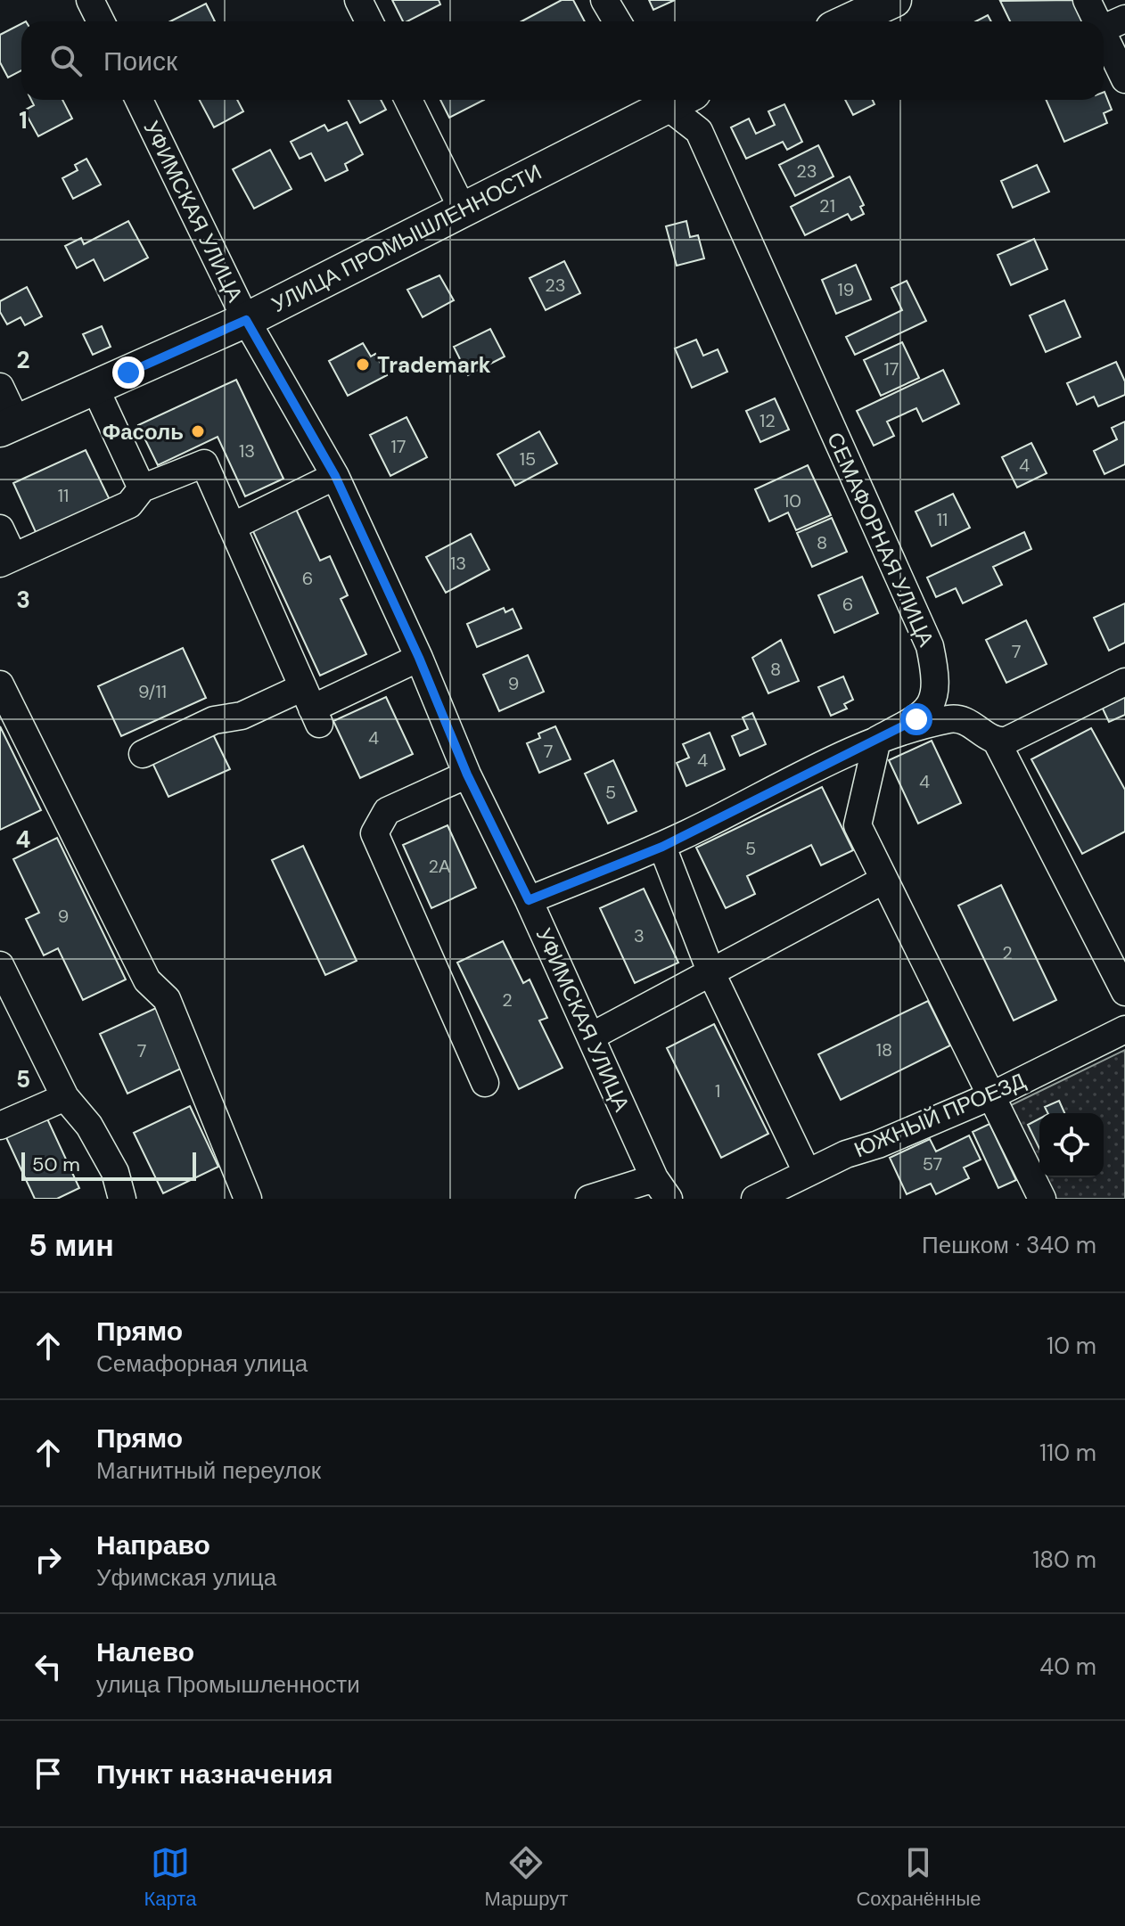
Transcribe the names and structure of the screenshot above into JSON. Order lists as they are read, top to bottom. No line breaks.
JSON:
{"streets":{"main road":["УЛИЦА ПРОМЫШЛЕННОСТИ"],"street":["УФИМСКАЯ УЛИЦА","СЕМАФОРНАЯ УЛИЦА","ЮЖНЫЙ ПРОЕЗД"]},"crossings":[["УФИМСКАЯ УЛИЦА","УЛИЦА ПРОМЫШЛЕННОСТИ"]],"places":["Trademark","Фасоль"],"house_numbers":["23","21","23","19","17","12","17","13","15","4","11","10","11","8","13","6","6","7","8","9","9/11","4","7","4","4","5","5","2А","9","3","2","2","18","7","1","57"],"scale_bar":"50 m","page":{"search":"Поиск","scale":"50 m","heading":["5 мин","Пешком · 340 m"],"list":[["Прямо","Семафорная улица","10 m"],["Прямо","Магнитный переулок","110 m"],["Направо","Уфимская улица","180 m"],["Налево","улица Промышленности","40 m"],"Пункт назначения"],"nav":["Карта","Маршрут","Сохранённые"]},"grid":{"rows":["1","2","3","4","5"]}}
